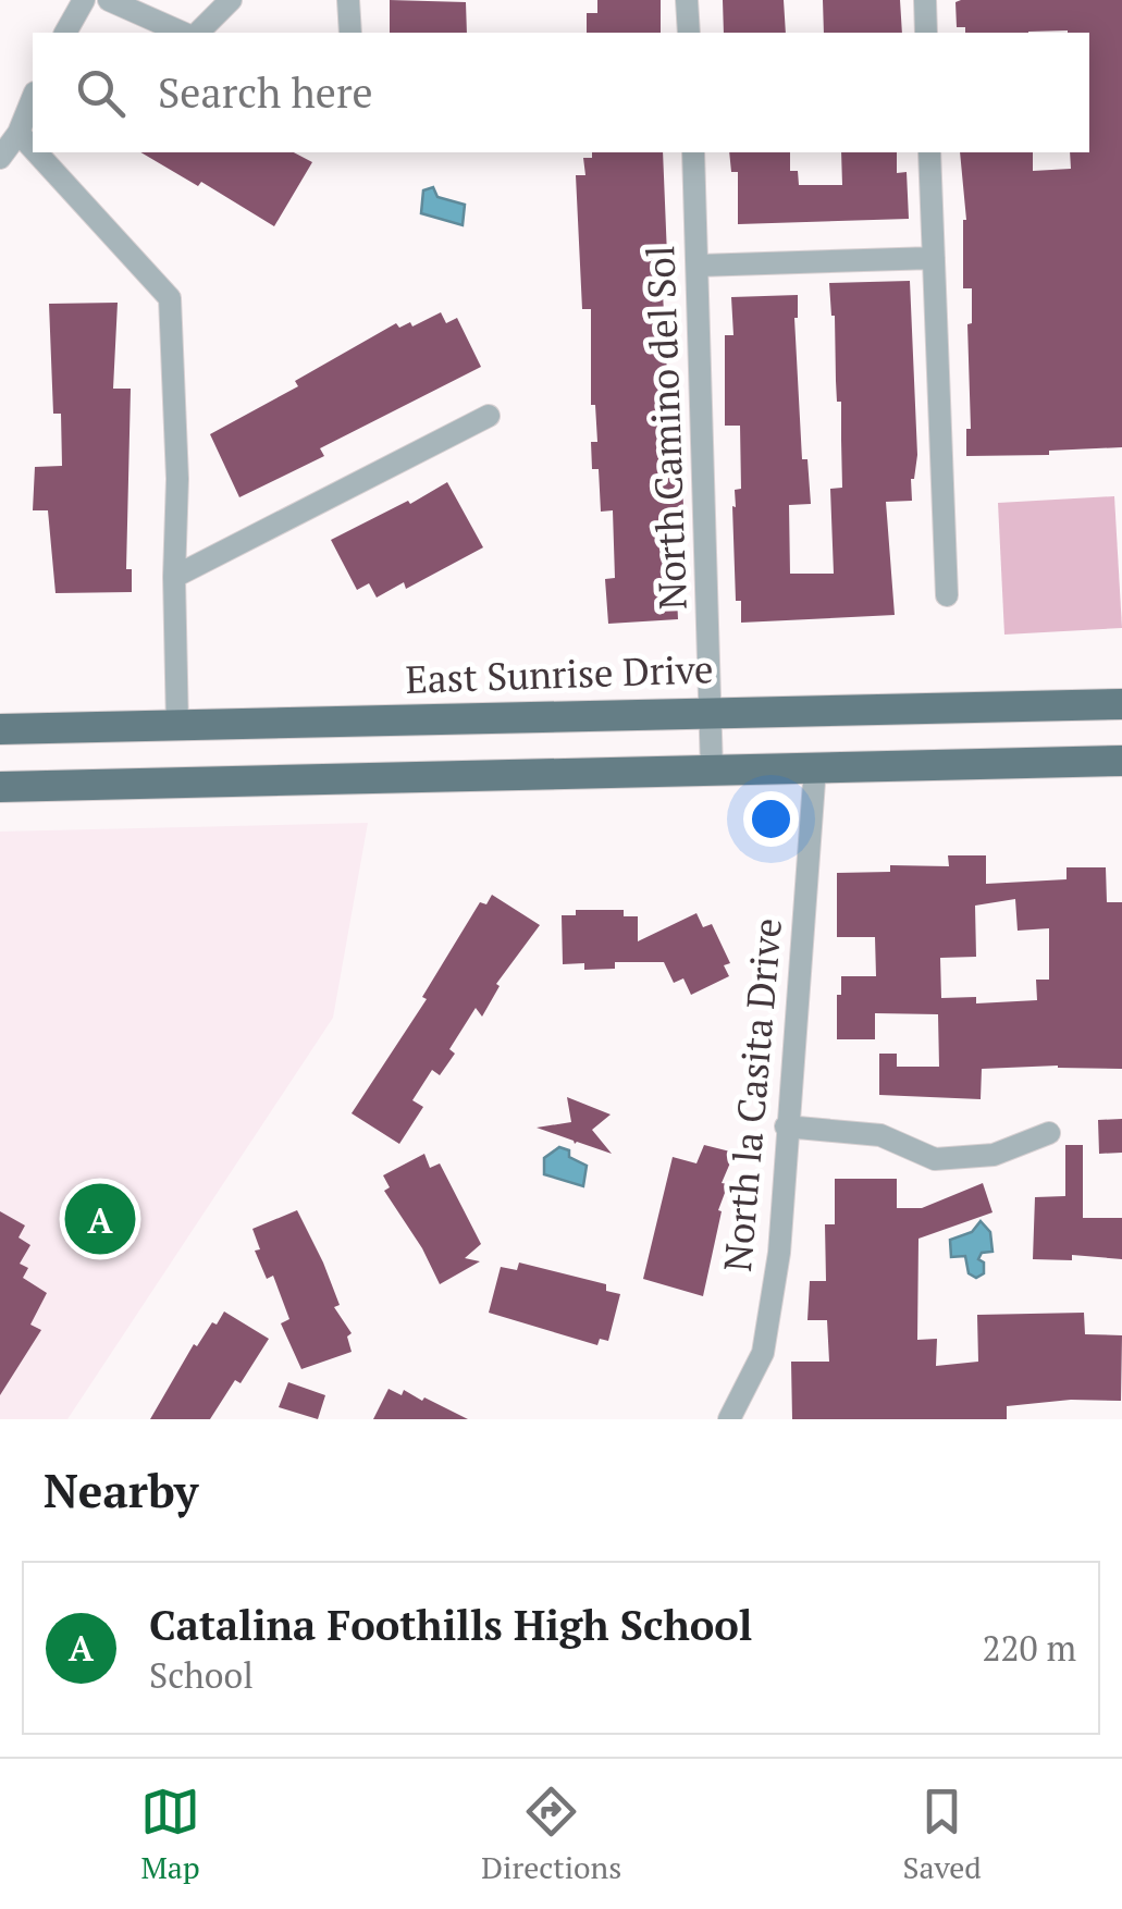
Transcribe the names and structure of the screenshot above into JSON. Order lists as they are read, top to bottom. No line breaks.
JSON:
{"streets":{"main road":["East Sunrise Drive"],"street":["North Camino del Sol","North la Casita Drive"]},"crossings":[["North Camino del Sol","East Sunrise Drive"]],"page":{"search":"Search here","pins":"A","heading":"Nearby","list":[{"mark":"A","name":"Catalina Foothills High School","note":"School","value":"220 m"}],"nav":["Map","Directions","Saved"]}}
